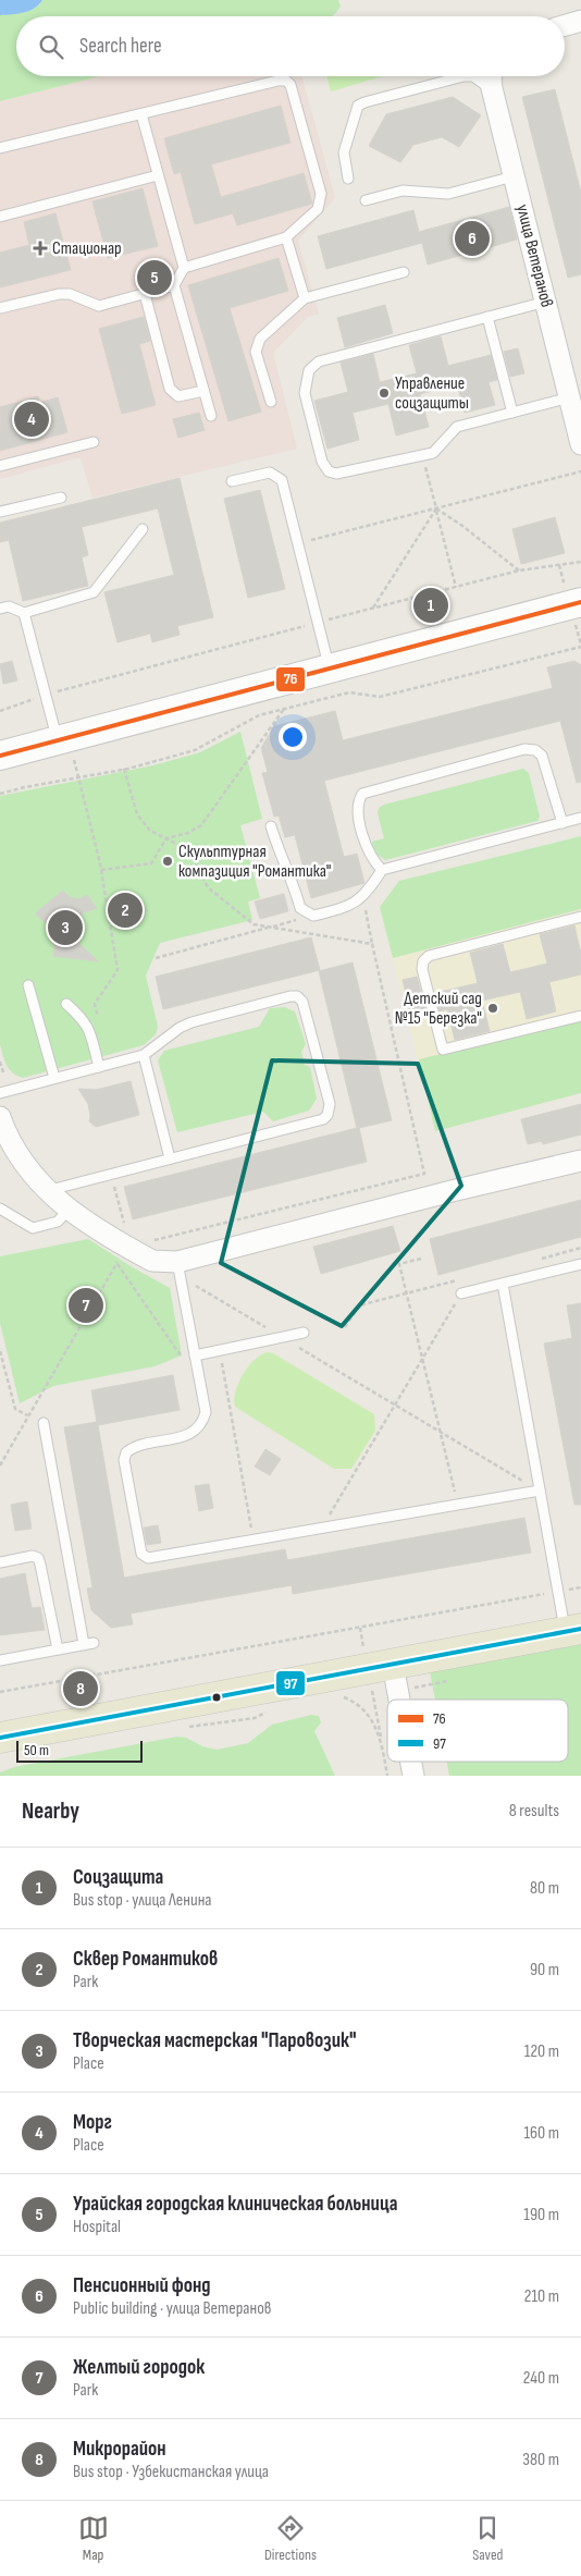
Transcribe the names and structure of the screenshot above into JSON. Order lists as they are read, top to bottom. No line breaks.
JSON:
{"streets":{"street":["улица Ветеранов"]},"places":{"health":["Стационар"],"other":["Управление соцзащиты","Скульптурная компазиция \"Романтика\"","Детский сад №15 \"Березка\""]},"lines":["transit line 76","transit line 97"],"legend":["76","97"],"scale_bar":"50 m","page":{"search":"Search here","pins":["6","5","4","1","2","3","7","8"],"scale":"50 m","heading":["Nearby","8 results"],"list":[{"mark":"1","name":"Соцзащита","note":"Bus stop · улица Ленина","value":"80 m"},{"mark":"2","name":"Сквер Романтиков","note":"Park","value":"90 m"},{"mark":"3","name":"Творческая мастерская \"Паровозик\"","note":"Place","value":"120 m"},{"mark":"4","name":"Морг","note":"Place","value":"160 m"},{"mark":"5","name":"Урайская городская клиническая больница","note":"Hospital","value":"190 m"},{"mark":"6","name":"Пенсионный фонд","note":"Public building · улица Ветеранов","value":"210 m"},{"mark":"7","name":"Желтый городок","note":"Park","value":"240 m"},{"mark":"8","name":"Микрорайон","note":"Bus stop · Узбекистанская улица","value":"380 m"}],"nav":["Map","Directions","Saved"]}}
